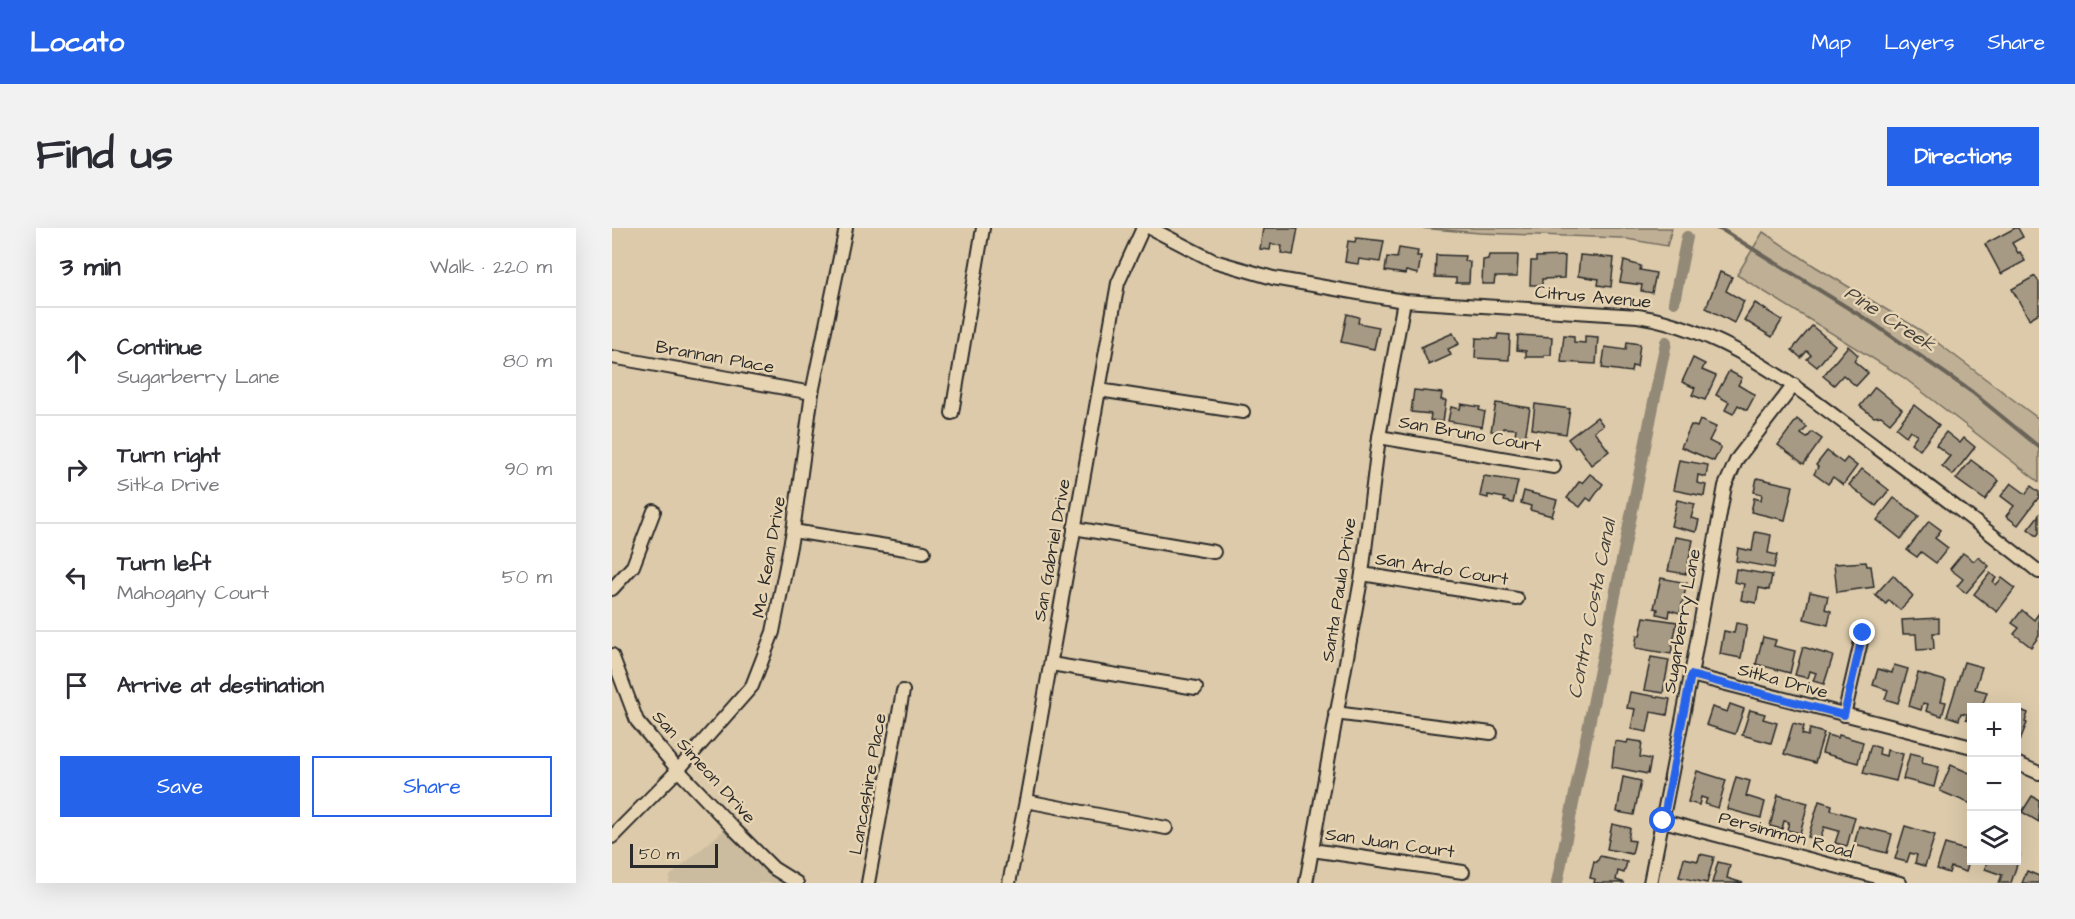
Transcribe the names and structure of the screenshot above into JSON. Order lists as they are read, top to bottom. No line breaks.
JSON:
{"streets":{"street":["Citrus Avenue","Brannan Place","San Bruno Court","San Gabriel Drive","Mc Kean Drive","San Ardo Court","Santa Paula Drive","Sugarberry Lane","Sitka Drive","San Simeon Drive","Lancashire Place","Persimmon Road","San Juan Court"]},"crossings":[["Citrus Avenue","Santa Paula Drive"],["Citrus Avenue","Sugarberry Lane"],["Brannan Place","Mc Kean Drive"],["San Bruno Court","Santa Paula Drive"],["Mc Kean Drive","San Simeon Drive"],["San Ardo Court","Santa Paula Drive"],["Santa Paula Drive","San Juan Court"],["Sugarberry Lane","Sitka Drive"],["Sugarberry Lane","Persimmon Road"]],"water":["Pine Creek","Contra Costa Canal"],"scale_bar":"50 m","page":{"header":"Locato","nav":["Map","Layers","Share"],"title":"Find us","buttons":["Directions",["Save","Share"]],"heading":["3 min","Walk · 220 m"],"list":[["Continue","Sugarberry Lane","80 m"],["Turn right","Sitka Drive","90 m"],["Turn left","Mahogany Court","50 m"],"Arrive at destination"],"map_buttons":["+","−"],"scale":"50 m"}}
